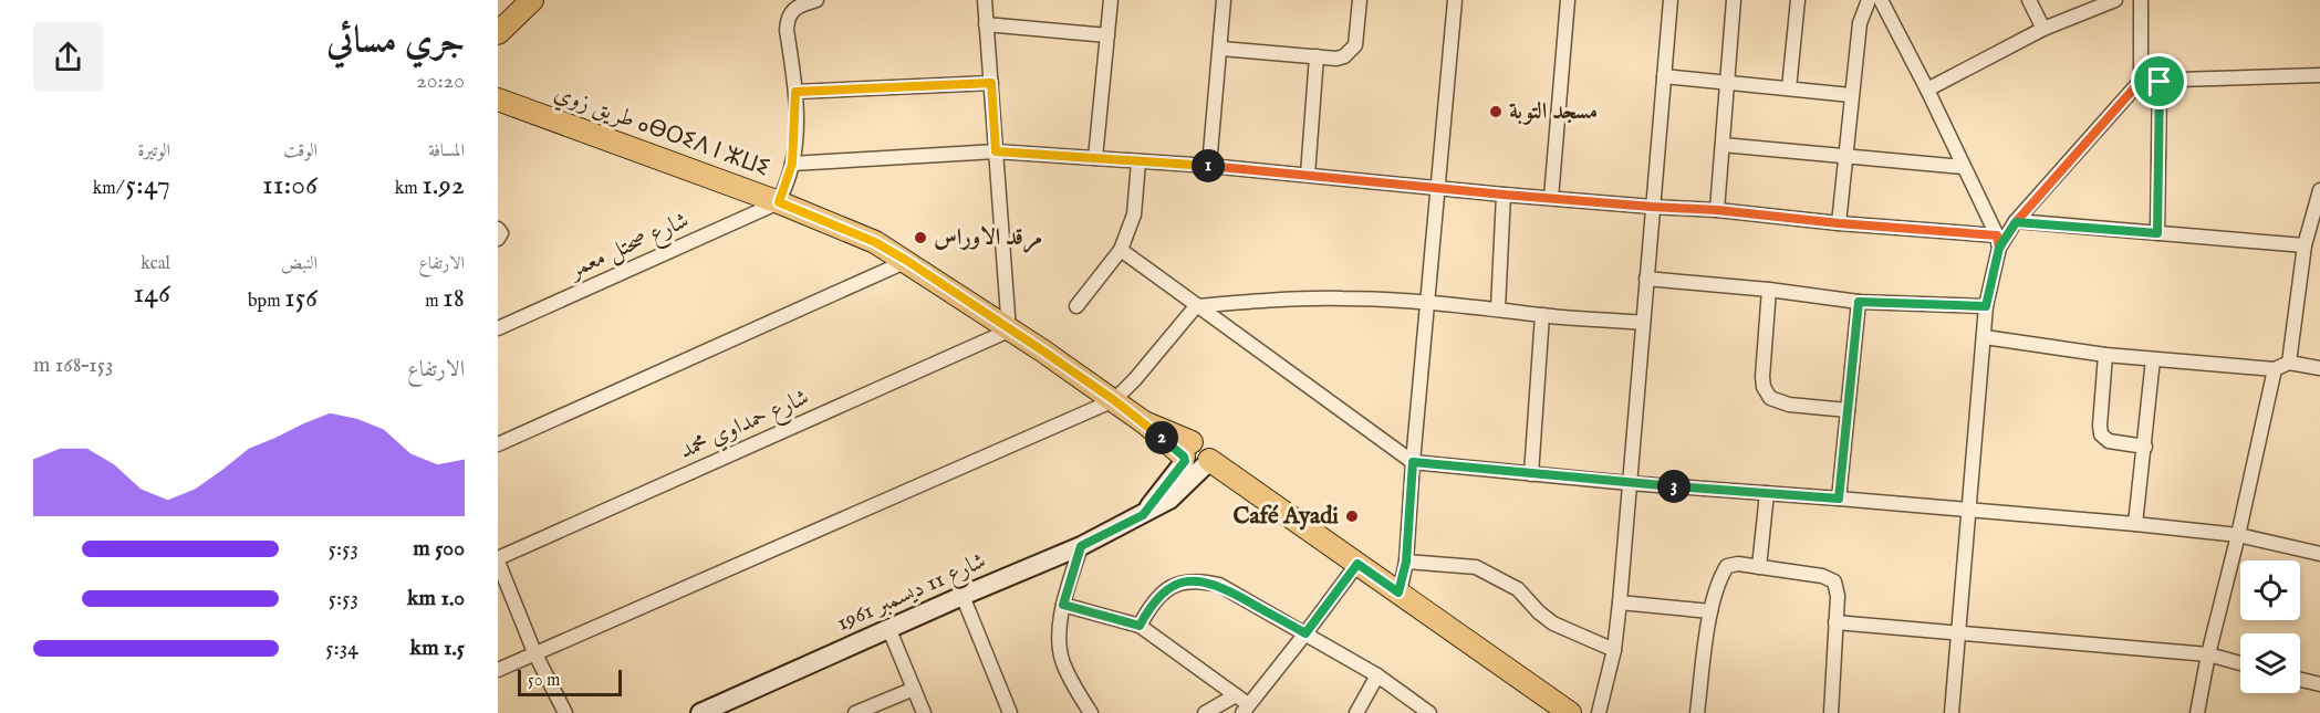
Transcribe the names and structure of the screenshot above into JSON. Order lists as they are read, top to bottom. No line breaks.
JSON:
{"streets":{"main road":["طريق زوي ⴰⴱⵔⵉⴷ ⵏ ⵣⵡⵉ","شارع 11 ديسمبر 1961"],"street":["شارع صحتل معمر","شارع حمداوي محمد"]},"crossings":[["طريق زوي ⴰⴱⵔⵉⴷ ⵏ ⵣⵡⵉ","شارع صحتل معمر"],["طريق زوي ⴰⴱⵔⵉⴷ ⵏ ⵣⵡⵉ","شارع حمداوي محمد"],["طريق زوي ⴰⴱⵔⵉⴷ ⵏ ⵣⵡⵉ","شارع 11 ديسمبر 1961"]],"places":["مسجد التوبة","مرقد الاوراس","Café Ayadi"],"scale_bar":"50 m","page":{"heading":["جري مسائي","20:20"],"stats":[["المسافة","1.92 km"],["الوقت","11:06"],["الوتيرة","5:47 /km"],["الارتفاع","18 m"],["النبض","156 bpm"],["kcal","146"]],"pins":["1","2","3"],"chart":["الارتفاع","153–168 m"],"list":[{"name":"500 m","note":"5:53"},{"name":"1.0 km","note":"5:53"},{"name":"1.5 km","note":"5:34"}],"scale":"50 m"}}
